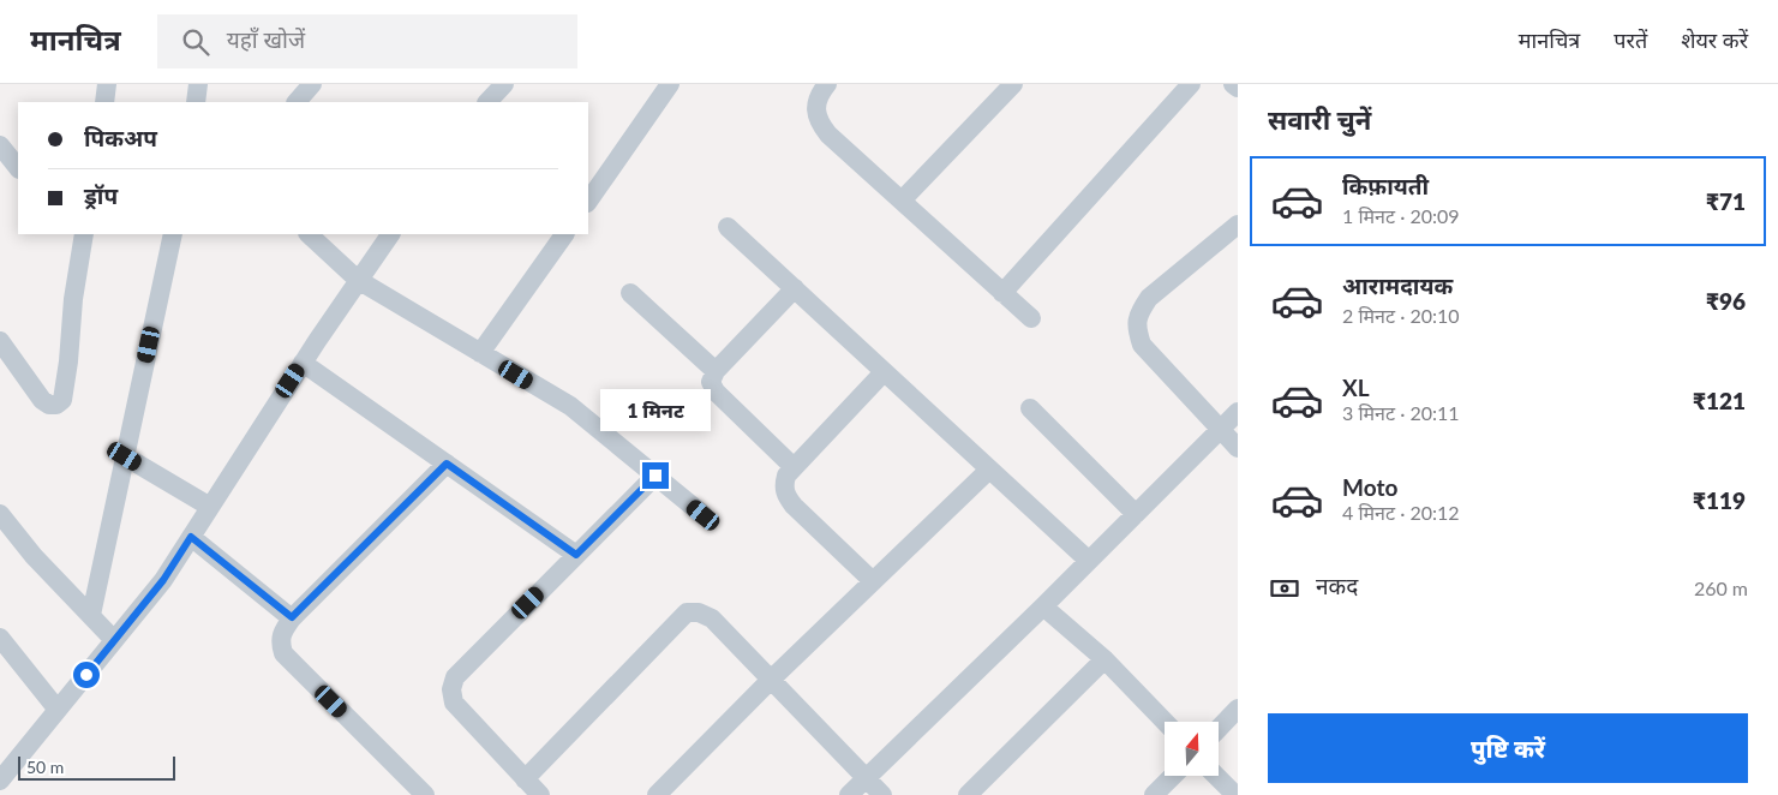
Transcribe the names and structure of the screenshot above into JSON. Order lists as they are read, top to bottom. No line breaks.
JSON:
{"scale_bar":"50 m","north":"top","page":{"header":"मानचित्र","search":"यहाँ खोजें","nav":["मानचित्र","परतें","शेयर करें"],"heading":"सवारी चुनें","banner":["पिकअप","ड्रॉप"],"list":[{"name":"किफ़ायती","note":"1 मिनट · 20:09","value":"₹71"},{"name":"आरामदायक","note":"2 मिनट · 20:10","value":"₹96"},{"name":"XL","note":"3 मिनट · 20:11","value":"₹121"},{"name":"Moto","note":"4 मिनट · 20:12","value":"₹119"}],"bubble":"1 मिनट","pay":["नकद","260 m"],"buttons":"पुष्टि करें","scale":"50 m"}}
